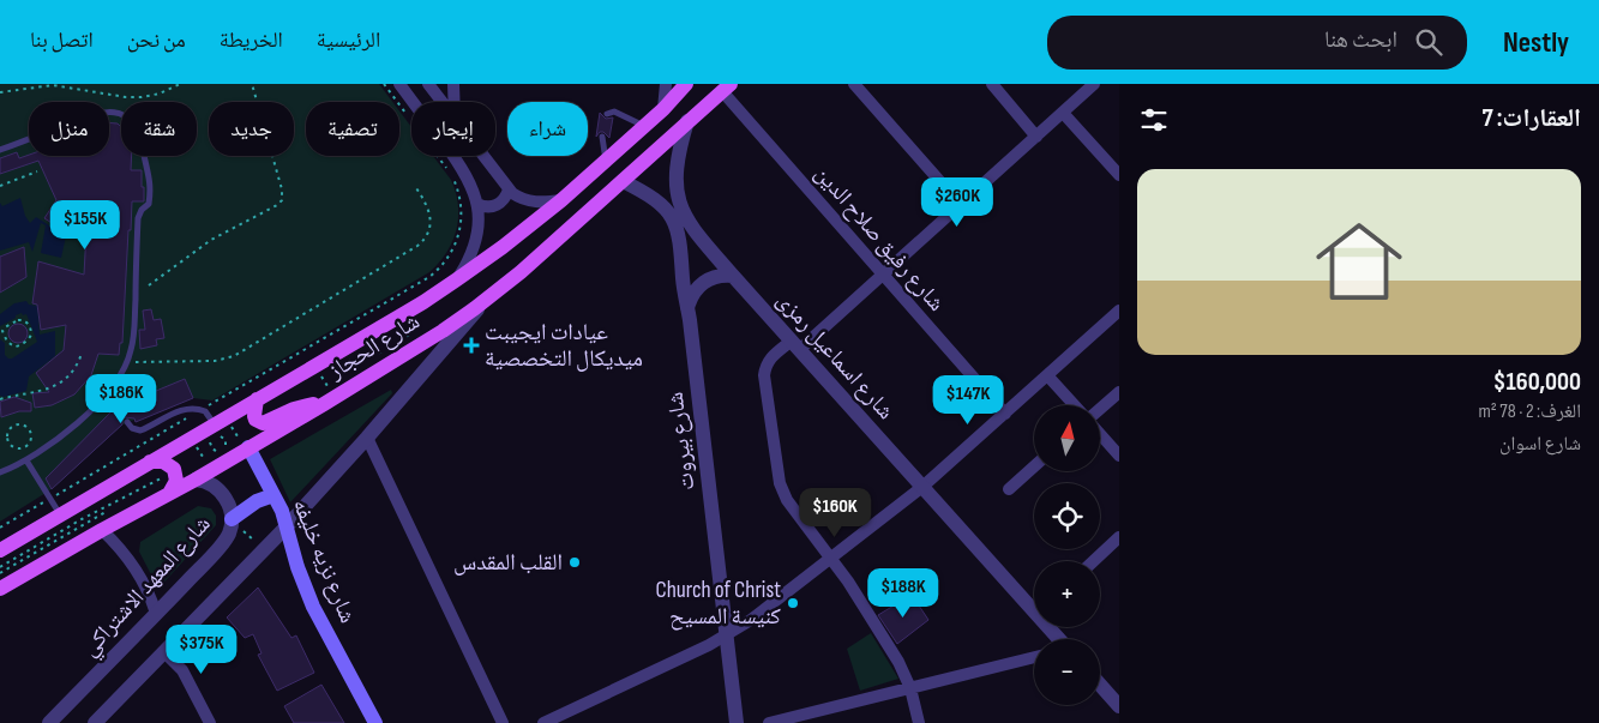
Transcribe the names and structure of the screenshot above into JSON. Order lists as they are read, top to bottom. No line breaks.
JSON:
{"streets":{"main road":["شارع الحجاز","شارع نزيه خليفه"],"street":["شارع رفيق صلاح الدين","شارع اسماعيل رمزى","شارع بيروت","شارع المعهد الاشتراكي"]},"crossings":[["شارع رفيق صلاح الدين","شارع الحجاز"],["شارع الحجاز","شارع اسماعيل رمزى"],["شارع الحجاز","شارع بيروت"],["شارع الحجاز","شارع نزيه خليفه"],["شارع الحجاز","شارع المعهد الاشتراكي"]],"places":{"health":["عيادات ايجيبت ميديكال التخصصية"],"other":["القلب المقدس","Church of Christ كنيسة المسيح"]},"north":"top","page":{"header":"Nestly","search":"ابحث هنا","nav":["الرئيسية","الخريطة","من نحن","اتصل بنا"],"heading":"العقارات: 7","chip":["شراء","إيجار","تصفية","جديد","شقة","منزل"],"list":[{"name":"$160,000","note":"الغرف: 2 · 78 m² · شارع اسوان"}],"price":["$260K","$155K","$186K","$147K","$160K","$188K","$375K"],"map_buttons":["+","−"]}}
